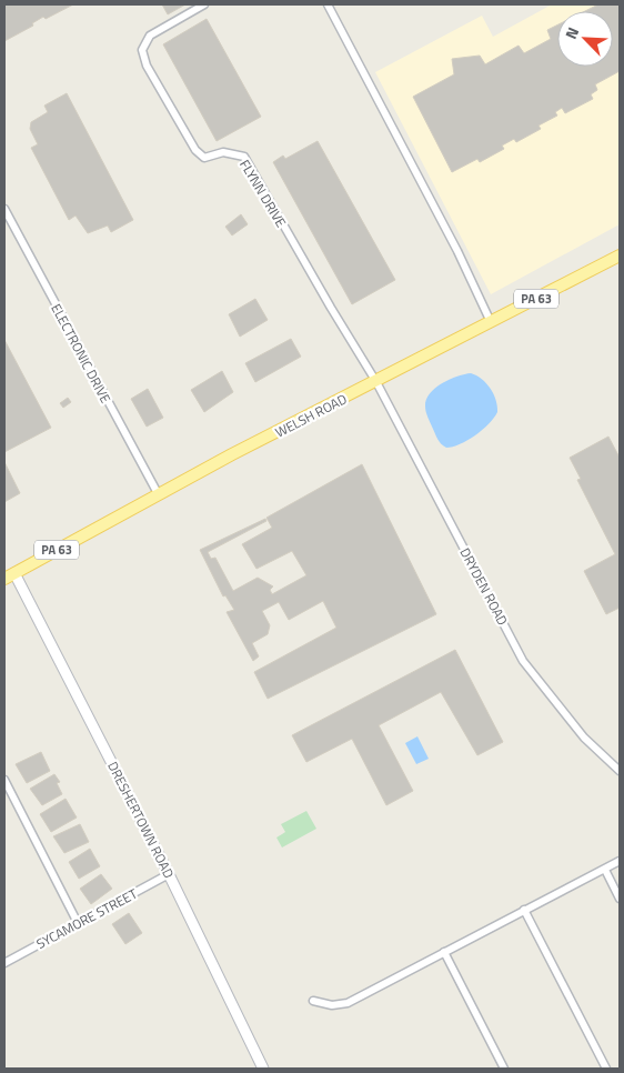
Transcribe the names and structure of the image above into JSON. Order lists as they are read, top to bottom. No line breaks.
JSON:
{"streets":{"main road":["PA 63","WELSH ROAD","DRESHERTOWN ROAD"],"street":["FLYNN DRIVE","ELECTRONIC DRIVE","DRYDEN ROAD","SYCAMORE STREET"]},"crossings":[["FLYNN DRIVE","WELSH ROAD"],["FLYNN DRIVE","DRYDEN ROAD"],["ELECTRONIC DRIVE","WELSH ROAD"],["WELSH ROAD","DRYDEN ROAD"],["WELSH ROAD","DRESHERTOWN ROAD"],["DRESHERTOWN ROAD","SYCAMORE STREET"]],"north":"top left"}
